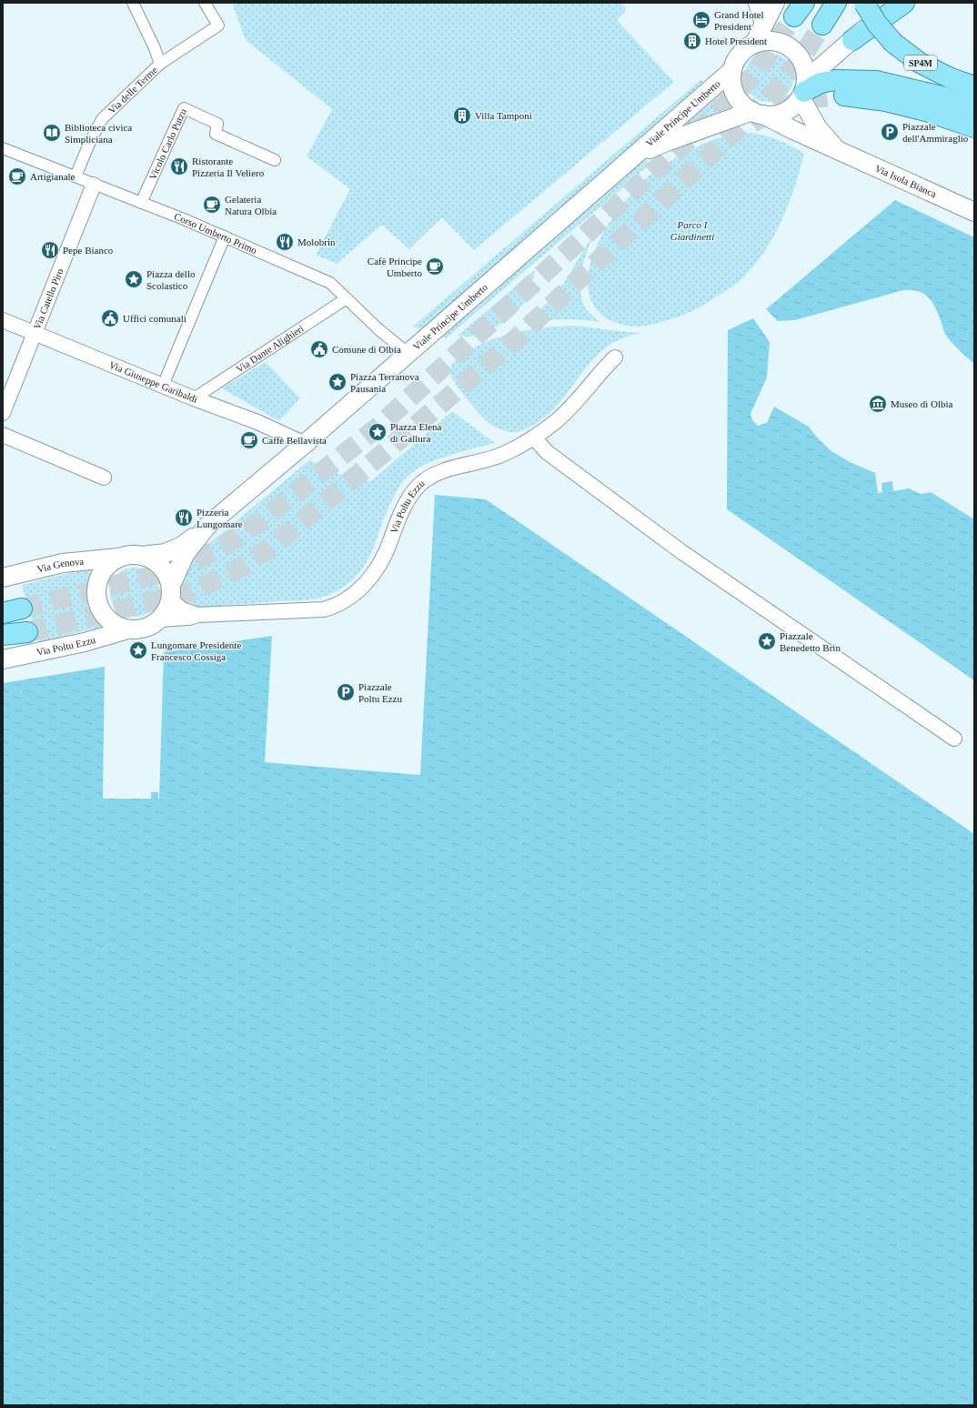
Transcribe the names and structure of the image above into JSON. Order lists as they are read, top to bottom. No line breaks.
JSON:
{"streets":{"main road":["SP4M"],"street":["Via delle Terme","Viale Principe Umberto","Vicolo Carlo Putzu","Via Isola Bianca","Corso Umberto Primo","Via Catello Piro","Via Dante Alighieri","Via Giuseppe Garibaldi","Via Poltu Ezzu","Via Genova"]},"crossings":[["Via delle Terme","Corso Umberto Primo"],["Viale Principe Umberto","Via Isola Bianca"],["Viale Principe Umberto","Corso Umberto Primo"],["Viale Principe Umberto","Via Giuseppe Garibaldi"],["Viale Principe Umberto","Via Poltu Ezzu"],["Viale Principe Umberto","Via Genova"],["Vicolo Carlo Putzu","Corso Umberto Primo"],["Corso Umberto Primo","Via Catello Piro"],["Corso Umberto Primo","Via Dante Alighieri"],["Via Catello Piro","Via Giuseppe Garibaldi"],["Via Dante Alighieri","Via Giuseppe Garibaldi"],["Via Poltu Ezzu","Via Genova"]],"parks":["Parco I Giardinetti"],"places":{"hotel":["Grand Hotel President"],"building":["Hotel President","Villa Tamponi"],"parking":["Piazzale dell'Ammiraglio","Piazzale Poltu Ezzu"],"library":["Biblioteca civica Simpliciana"],"restaurant":["Ristorante Pizzeria Il Veliero","Molobrin","Pepe Bianco","Pizzeria Lungomare"],"cafe":["Artigianale","Gelateria Natura Olbia","Cafè Principe Umberto","Caffè Bellavista"],"place":["Piazza dello Scolastico","Piazza Terranova Pausania","Piazza Elena di Gallura","Piazzale Benedetto Brin","Lungomare Presidente Francesco Cossiga"],"public building":["Uffici comunali","Comune di Olbia"],"museum":["Museo di Olbia"]}}
